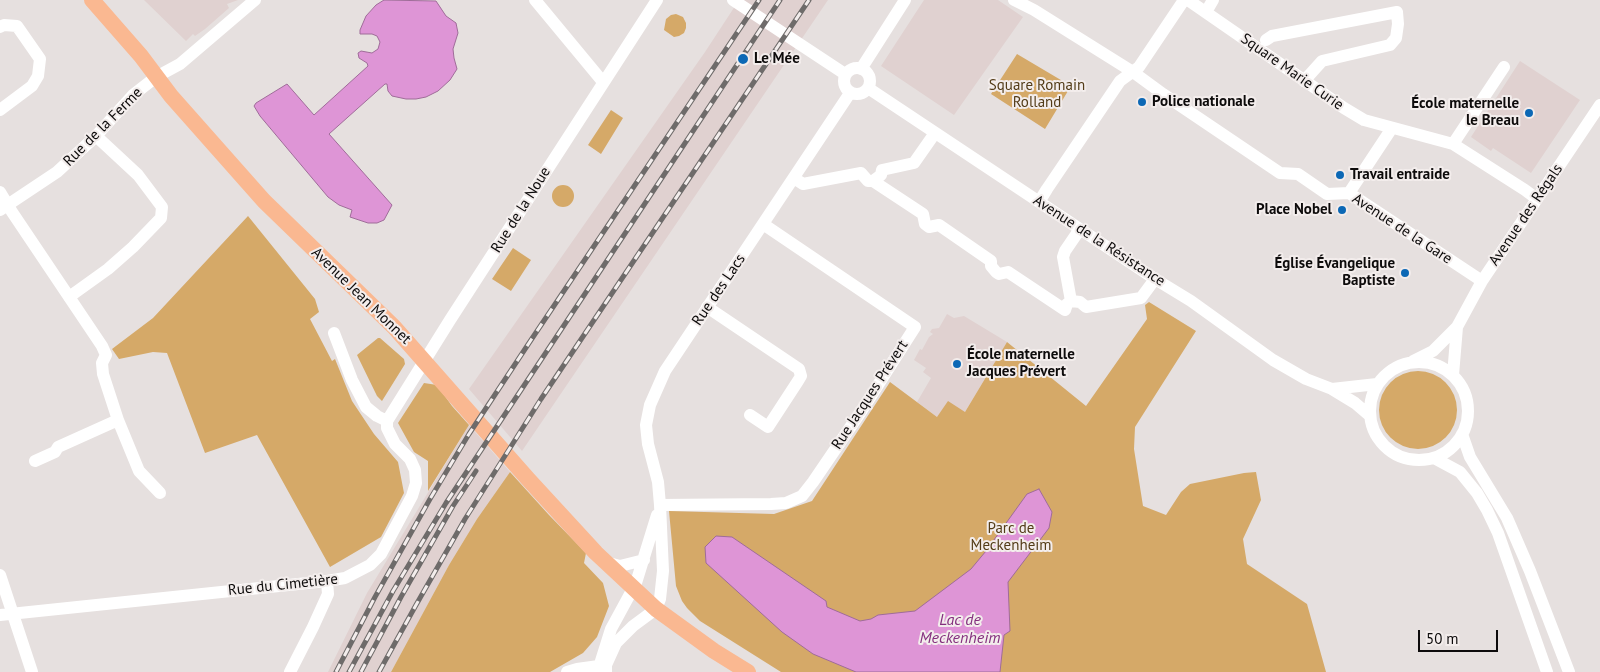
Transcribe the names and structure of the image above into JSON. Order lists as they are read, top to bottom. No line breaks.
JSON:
{"streets":{"main road":["Avenue Jean Monnet"],"street":["Square Marie Curie","Rue de la Ferme","Rue de la Noue","Avenue des Régals","Avenue de la Gare","Avenue de la Résistance","Rue des Lacs","Rue Jacques Prévert","Rue du Cimetière"]},"crossings":[["Square Marie Curie","Avenue des Régals"],["Rue de la Ferme","Avenue Jean Monnet"],["Rue de la Noue","Avenue Jean Monnet"],["Rue de la Noue","Rue du Cimetière"],["Avenue des Régals","Avenue de la Gare"],["Avenue des Régals","Avenue de la Résistance"],["Avenue de la Résistance","Rue des Lacs"],["Rue des Lacs","Avenue Jean Monnet"],["Rue des Lacs","Rue Jacques Prévert"]],"water":["Lac de Meckenheim"],"parks":["Square Romain Rolland","Parc de Meckenheim"],"places":["Le Mée","Police nationale","École maternelle le Breau","Travail entraide","Place Nobel","Église Évangelique Baptiste","École maternelle Jacques Prévert"],"scale_bar":"50 m"}
